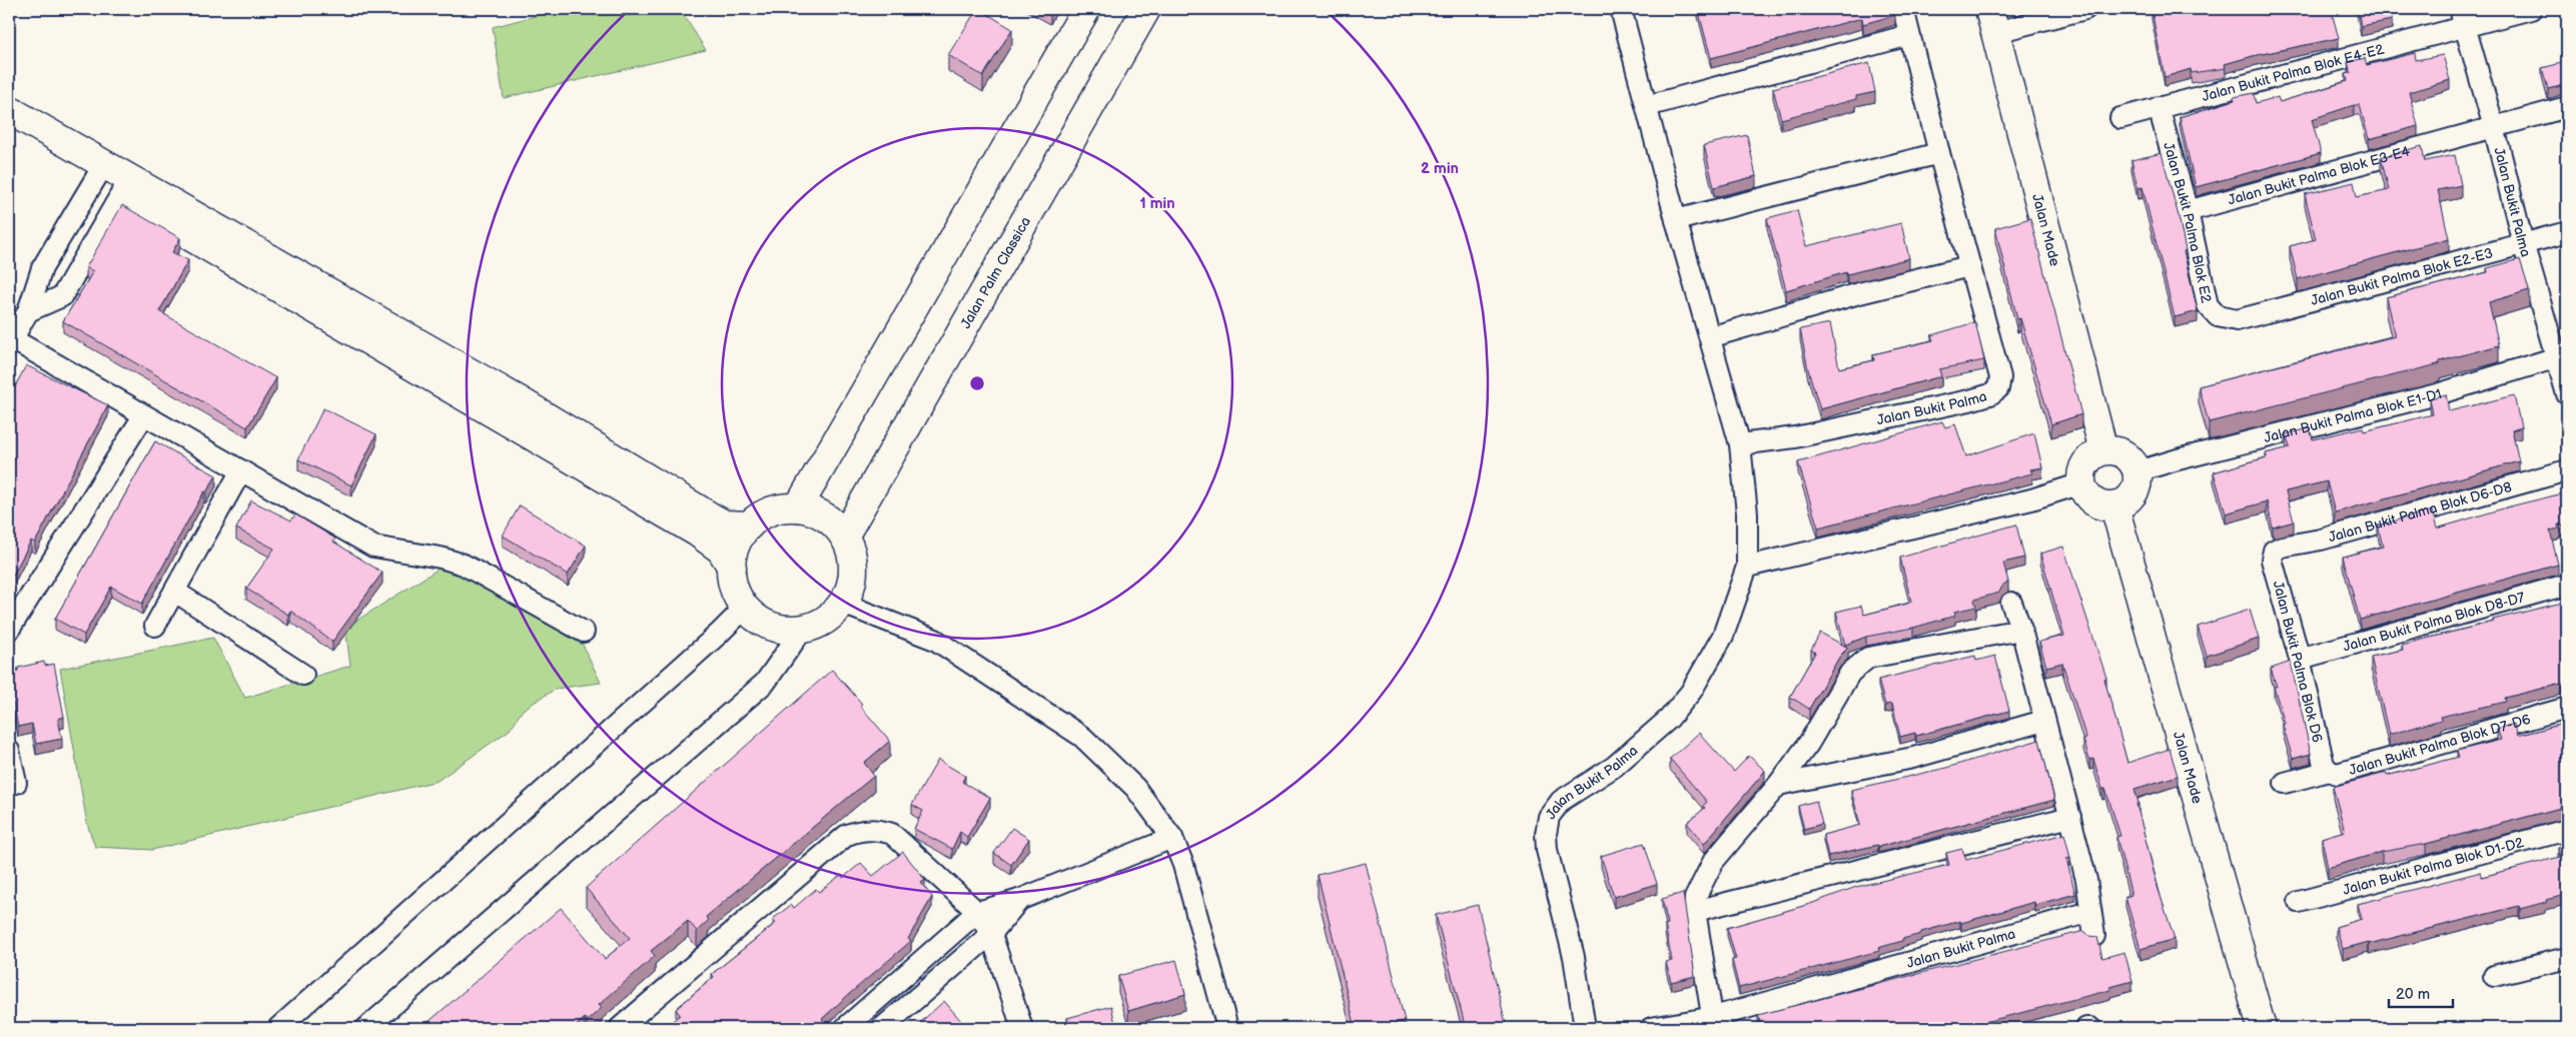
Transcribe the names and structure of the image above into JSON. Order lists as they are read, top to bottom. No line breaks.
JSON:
{"streets":{"street":["Jalan Bukit Palma Blok E4-E2","Jalan Bukit Palma Blok E3-E4","Jalan Bukit Palma","Jalan Bukit Palma Blok E2","Jalan Made","Jalan Palm Classica","Jalan Bukit Palma Blok E2-E3","Jalan Bukit Palma Blok E1-D1","Jalan Bukit Palma Blok D6-D8","Jalan Bukit Palma Blok D8-D7","Jalan Bukit Palma Blok D6","Jalan Bukit Palma Blok D7-D6","Jalan Bukit Palma Blok D1-D2"]},"crossings":[["Jalan Bukit Palma Blok E4-E2","Jalan Bukit Palma"],["Jalan Bukit Palma Blok E4-E2","Jalan Bukit Palma Blok E2"],["Jalan Bukit Palma Blok E3-E4","Jalan Bukit Palma"],["Jalan Bukit Palma Blok E3-E4","Jalan Bukit Palma Blok E2"],["Jalan Bukit Palma","Jalan Bukit Palma Blok E2-E3"],["Jalan Bukit Palma","Jalan Bukit Palma Blok E1-D1"],["Jalan Bukit Palma Blok E2","Jalan Bukit Palma Blok E2-E3"],["Jalan Made","Jalan Bukit Palma Blok E1-D1"],["Jalan Bukit Palma Blok D6-D8","Jalan Bukit Palma Blok D6"],["Jalan Bukit Palma Blok D8-D7","Jalan Bukit Palma Blok D6"],["Jalan Bukit Palma Blok D6","Jalan Bukit Palma Blok D7-D6"]],"scale_bar":"20 m","rings":["2 min","1 min"]}
